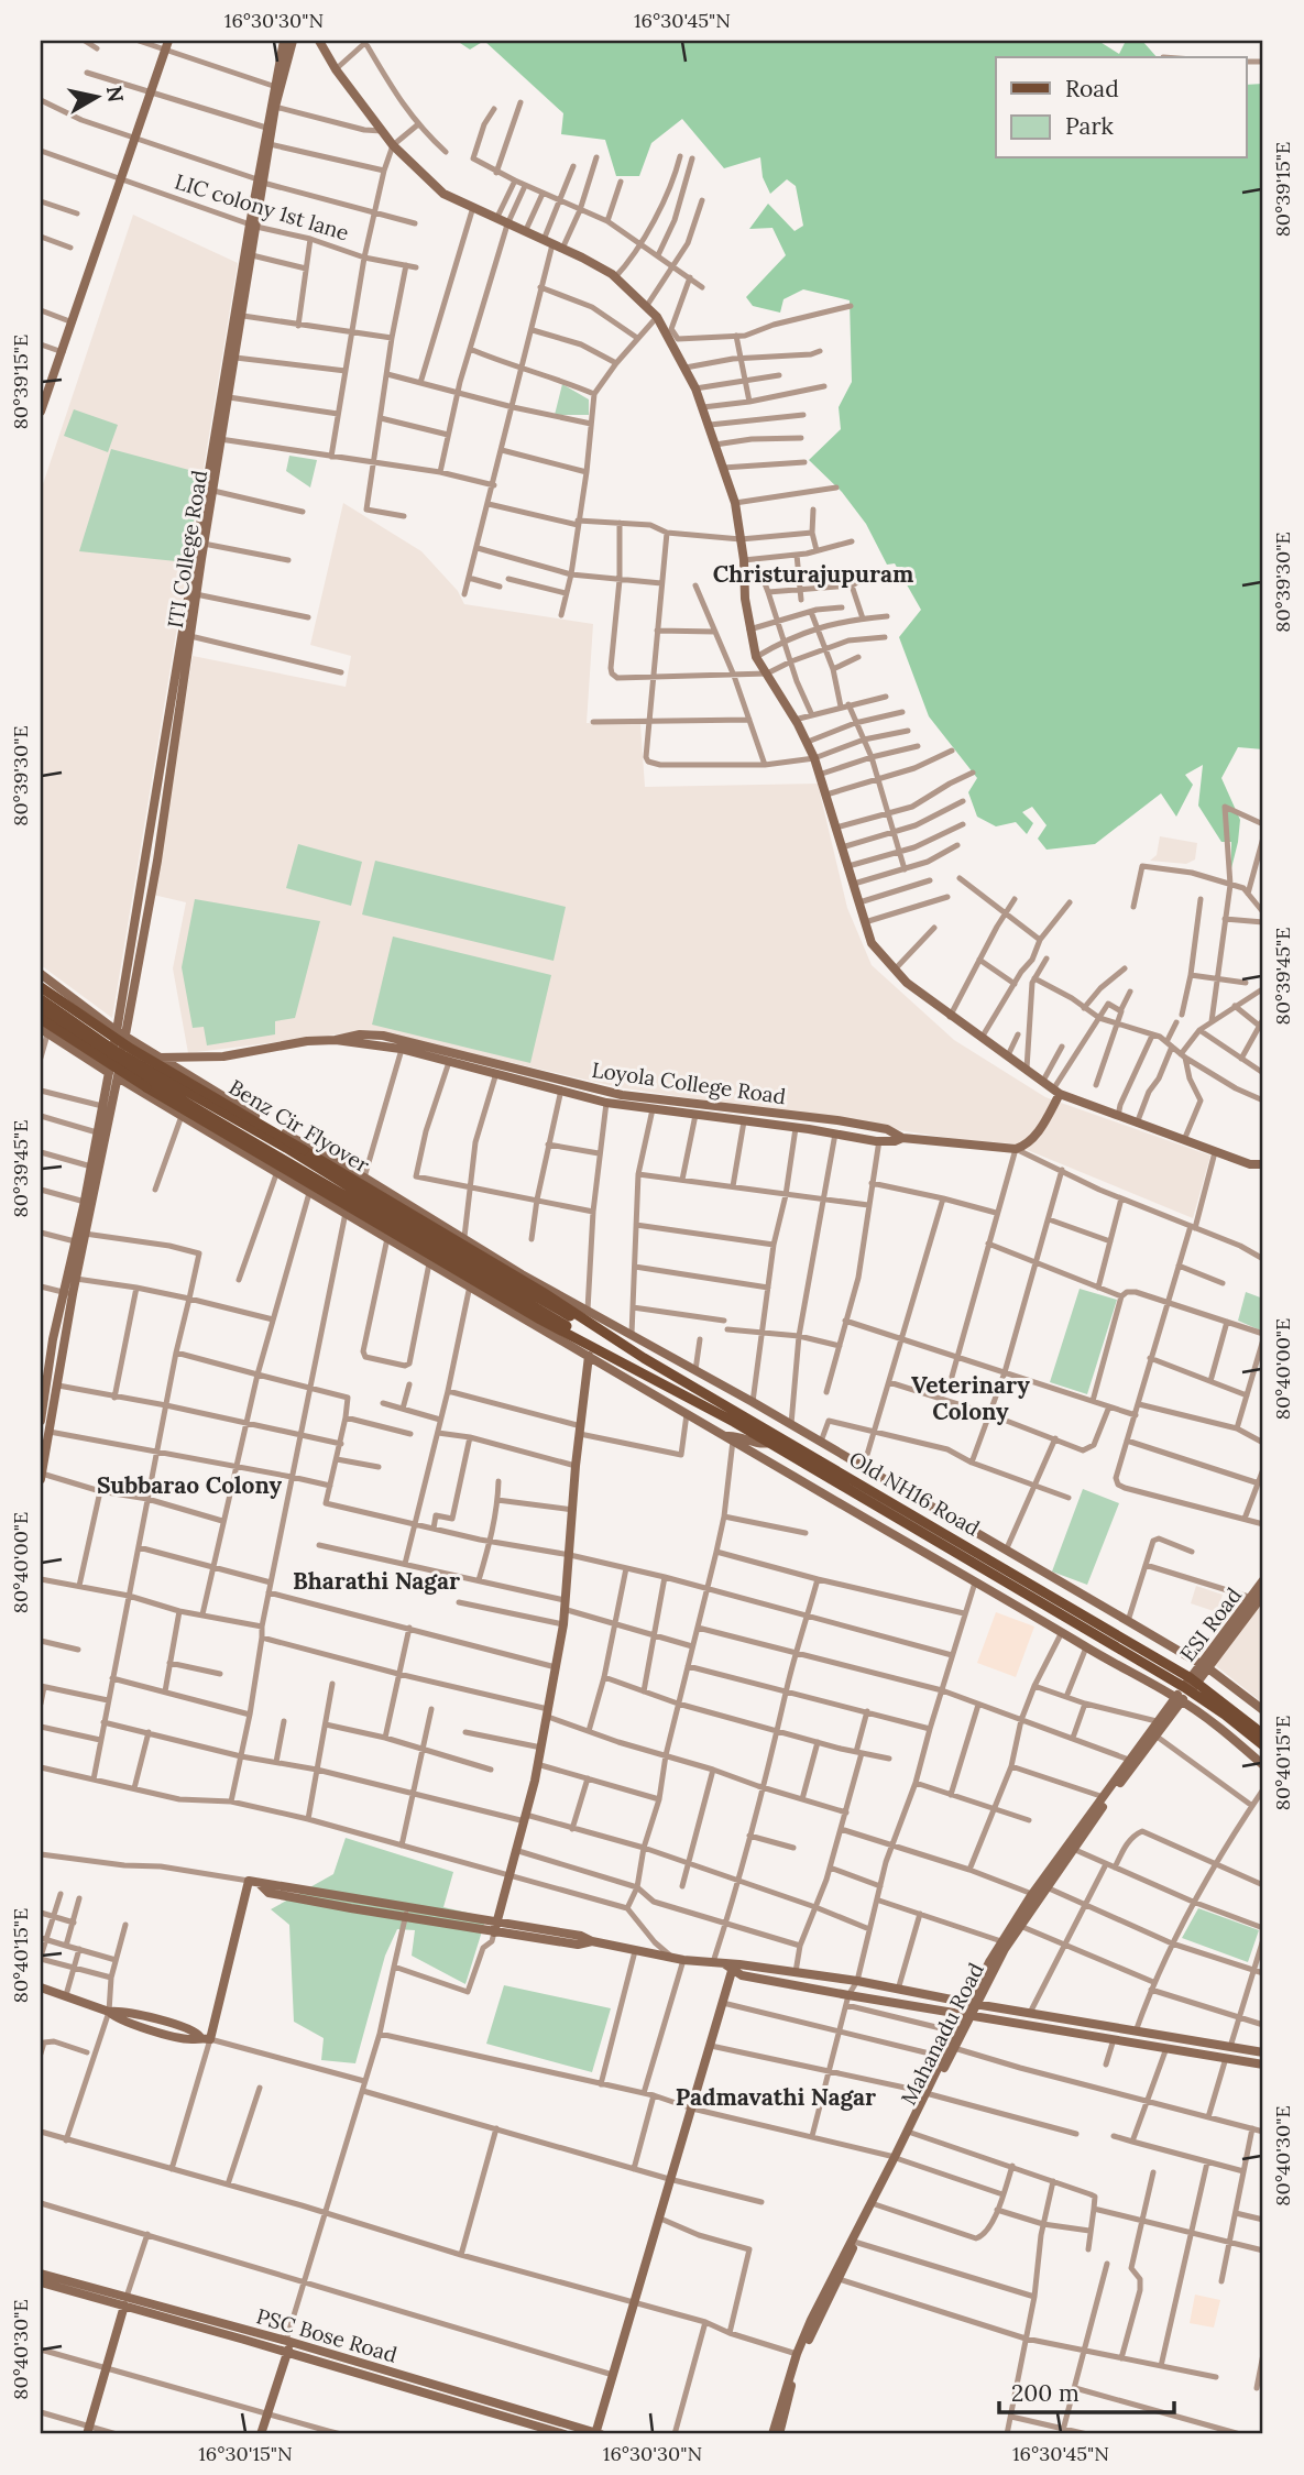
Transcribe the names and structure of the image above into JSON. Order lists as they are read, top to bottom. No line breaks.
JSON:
{"streets":{"main road":["Benz Cir Flyover","Old NH16 Road"],"street":["LIC colony 1st lane","ITI College Road","Loyola College Road","ESI Road","Mahanadu Road","PSC Bose Road"]},"crossings":[["LIC colony 1st lane","ITI College Road"],["Benz Cir Flyover","Old NH16 Road"],["Old NH16 Road","ESI Road"],["Old NH16 Road","Mahanadu Road"],["ESI Road","Mahanadu Road"]],"districts":["Christurajupuram","Veterinary Colony","Subbarao Colony","Bharathi Nagar","Padmavathi Nagar"],"legend":["Road","Park"],"scale_bar":"200 m","north":"right","coordinates":["16°30'30\"N","16°30'45\"N","80°39'15\"E","80°39'30\"E","80°39'45\"E","80°40'00\"E","80°40'15\"E","80°40'30\"E","16°30'15\"N"]}
